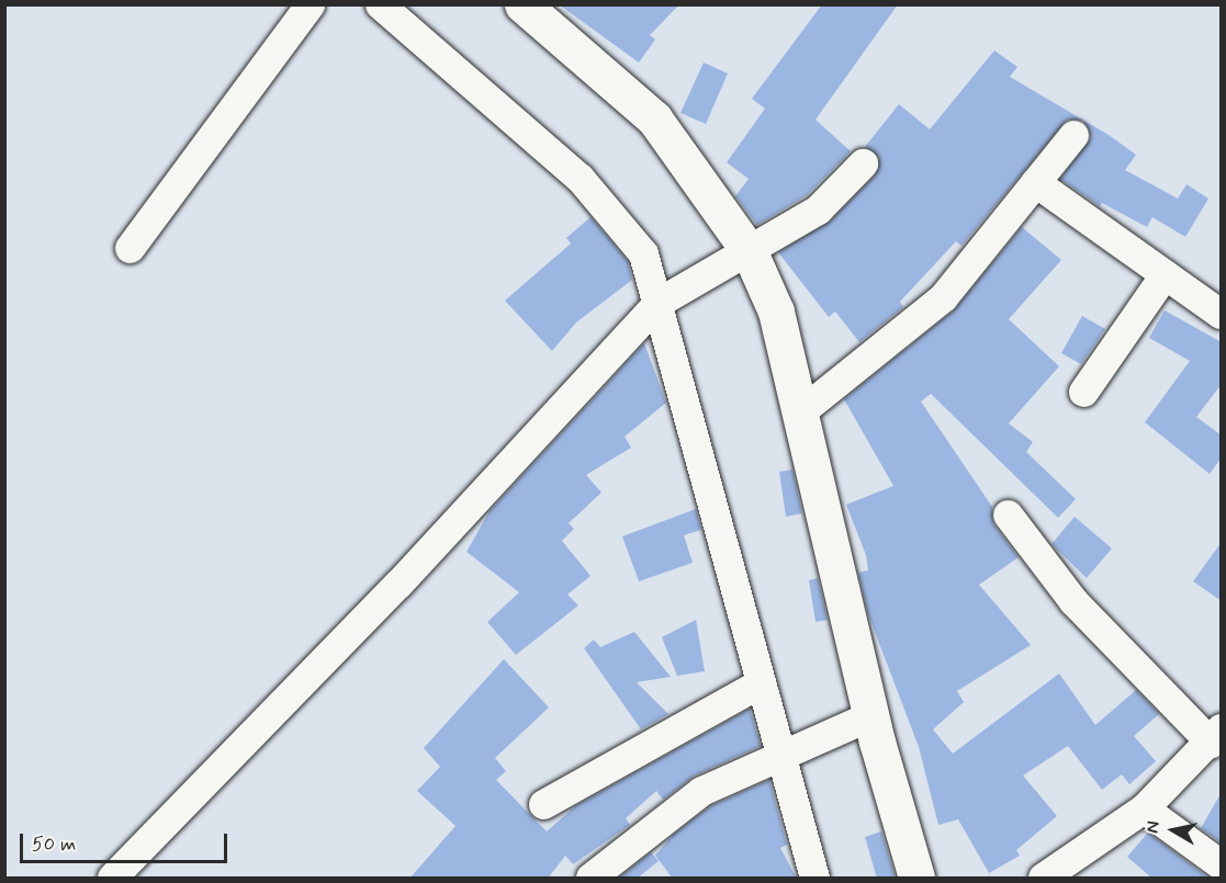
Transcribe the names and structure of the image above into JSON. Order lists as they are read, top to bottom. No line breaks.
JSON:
{"scale_bar":"50 m","north":"left"}
